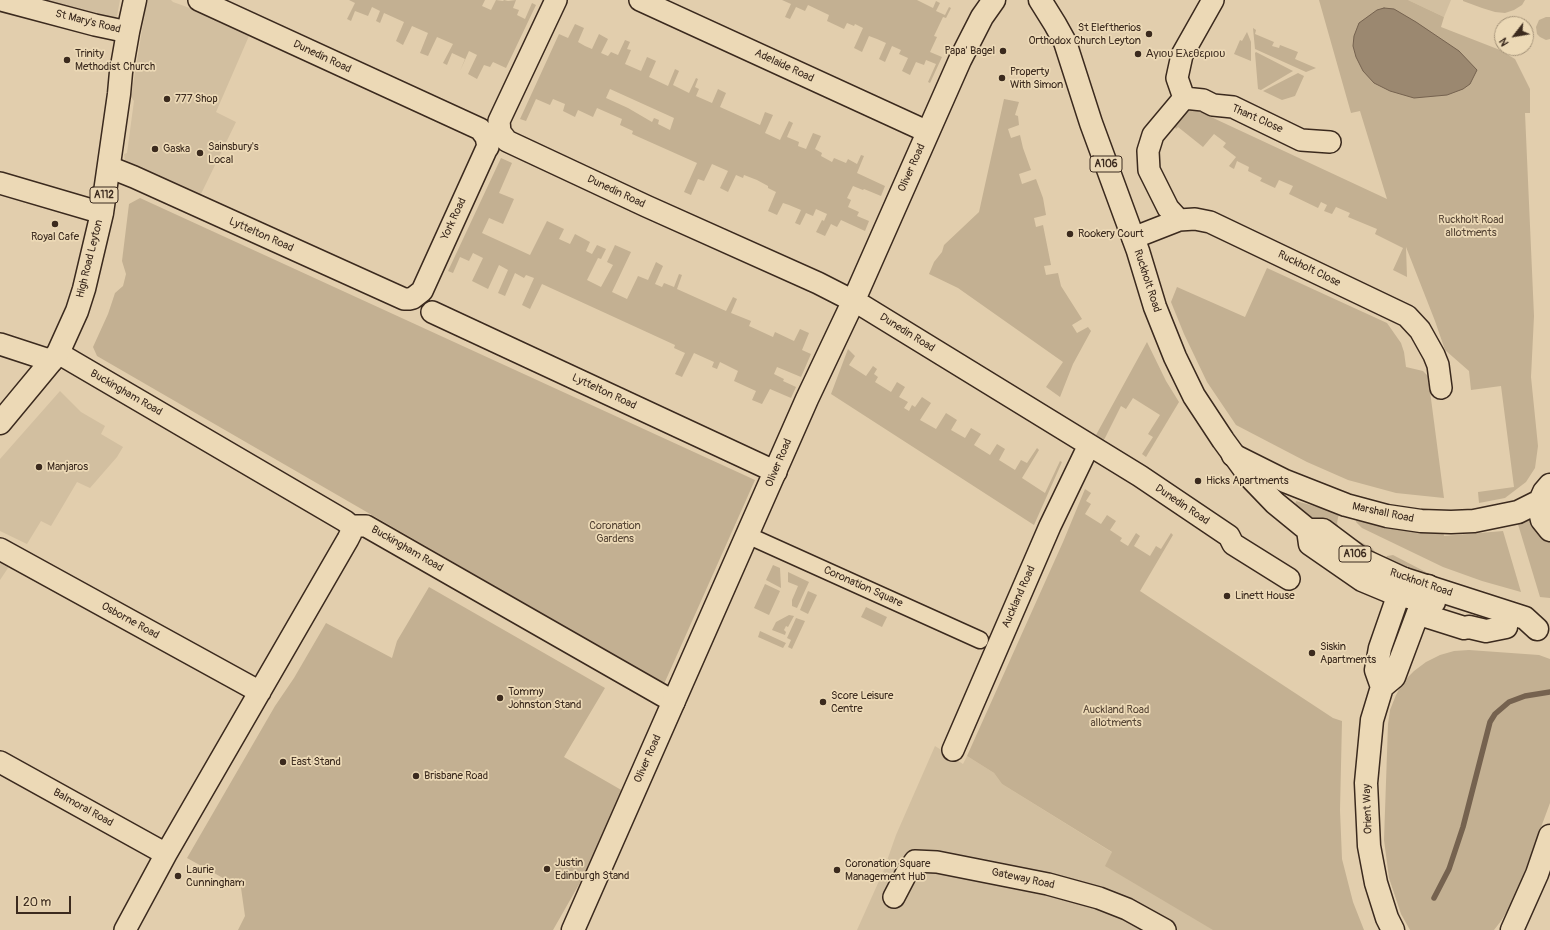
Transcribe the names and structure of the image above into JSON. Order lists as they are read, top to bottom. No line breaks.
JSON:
{"streets":{"street":["St Mary's Road","Dunedin Road","Adelaide Road","Thant Close","A106","Oliver Road","A112","York Road","Lyttelton Road","High Road Leyton","Ruckholt Close","Ruckholt Road","Buckingham Road","Marshall Road","Coronation Square","Auckland Road","Osborne Road","Balmoral Road","Orient Way","Gateway Road"]},"crossings":[["St Mary's Road","High Road Leyton"],["Dunedin Road","Oliver Road"],["Dunedin Road","York Road"],["Dunedin Road","Auckland Road"],["Adelaide Road","Oliver Road"],["Oliver Road","Lyttelton Road"],["Oliver Road","Buckingham Road"],["Oliver Road","Coronation Square"],["York Road","Lyttelton Road"],["Lyttelton Road","High Road Leyton"],["High Road Leyton","Buckingham Road"],["Ruckholt Close","Ruckholt Road"],["Ruckholt Road","Marshall Road"],["Ruckholt Road","Orient Way"]],"parks":["Ruckholt Road allotments","Coronation Gardens","Auckland Road allotments"],"places":["St Eleftherios Orthodox Church Leyton","Papa' Bagel","Αγιου Ελεθεριου","Trinity Methodist Church","Property With Simon","777 Shop","Gaska","Sainsbury's Local","Royal Cafe","Rookery Court","Manjaros","Hicks Apartments","Linett House","Siskin Apartments","Tommy Johnston Stand","Score Leisure Centre","East Stand","Brisbane Road","Justin Edinburgh Stand","Coronation Square Management Hub","Laurie Cunningham"],"scale_bar":"20 m","north":"bottom left"}
